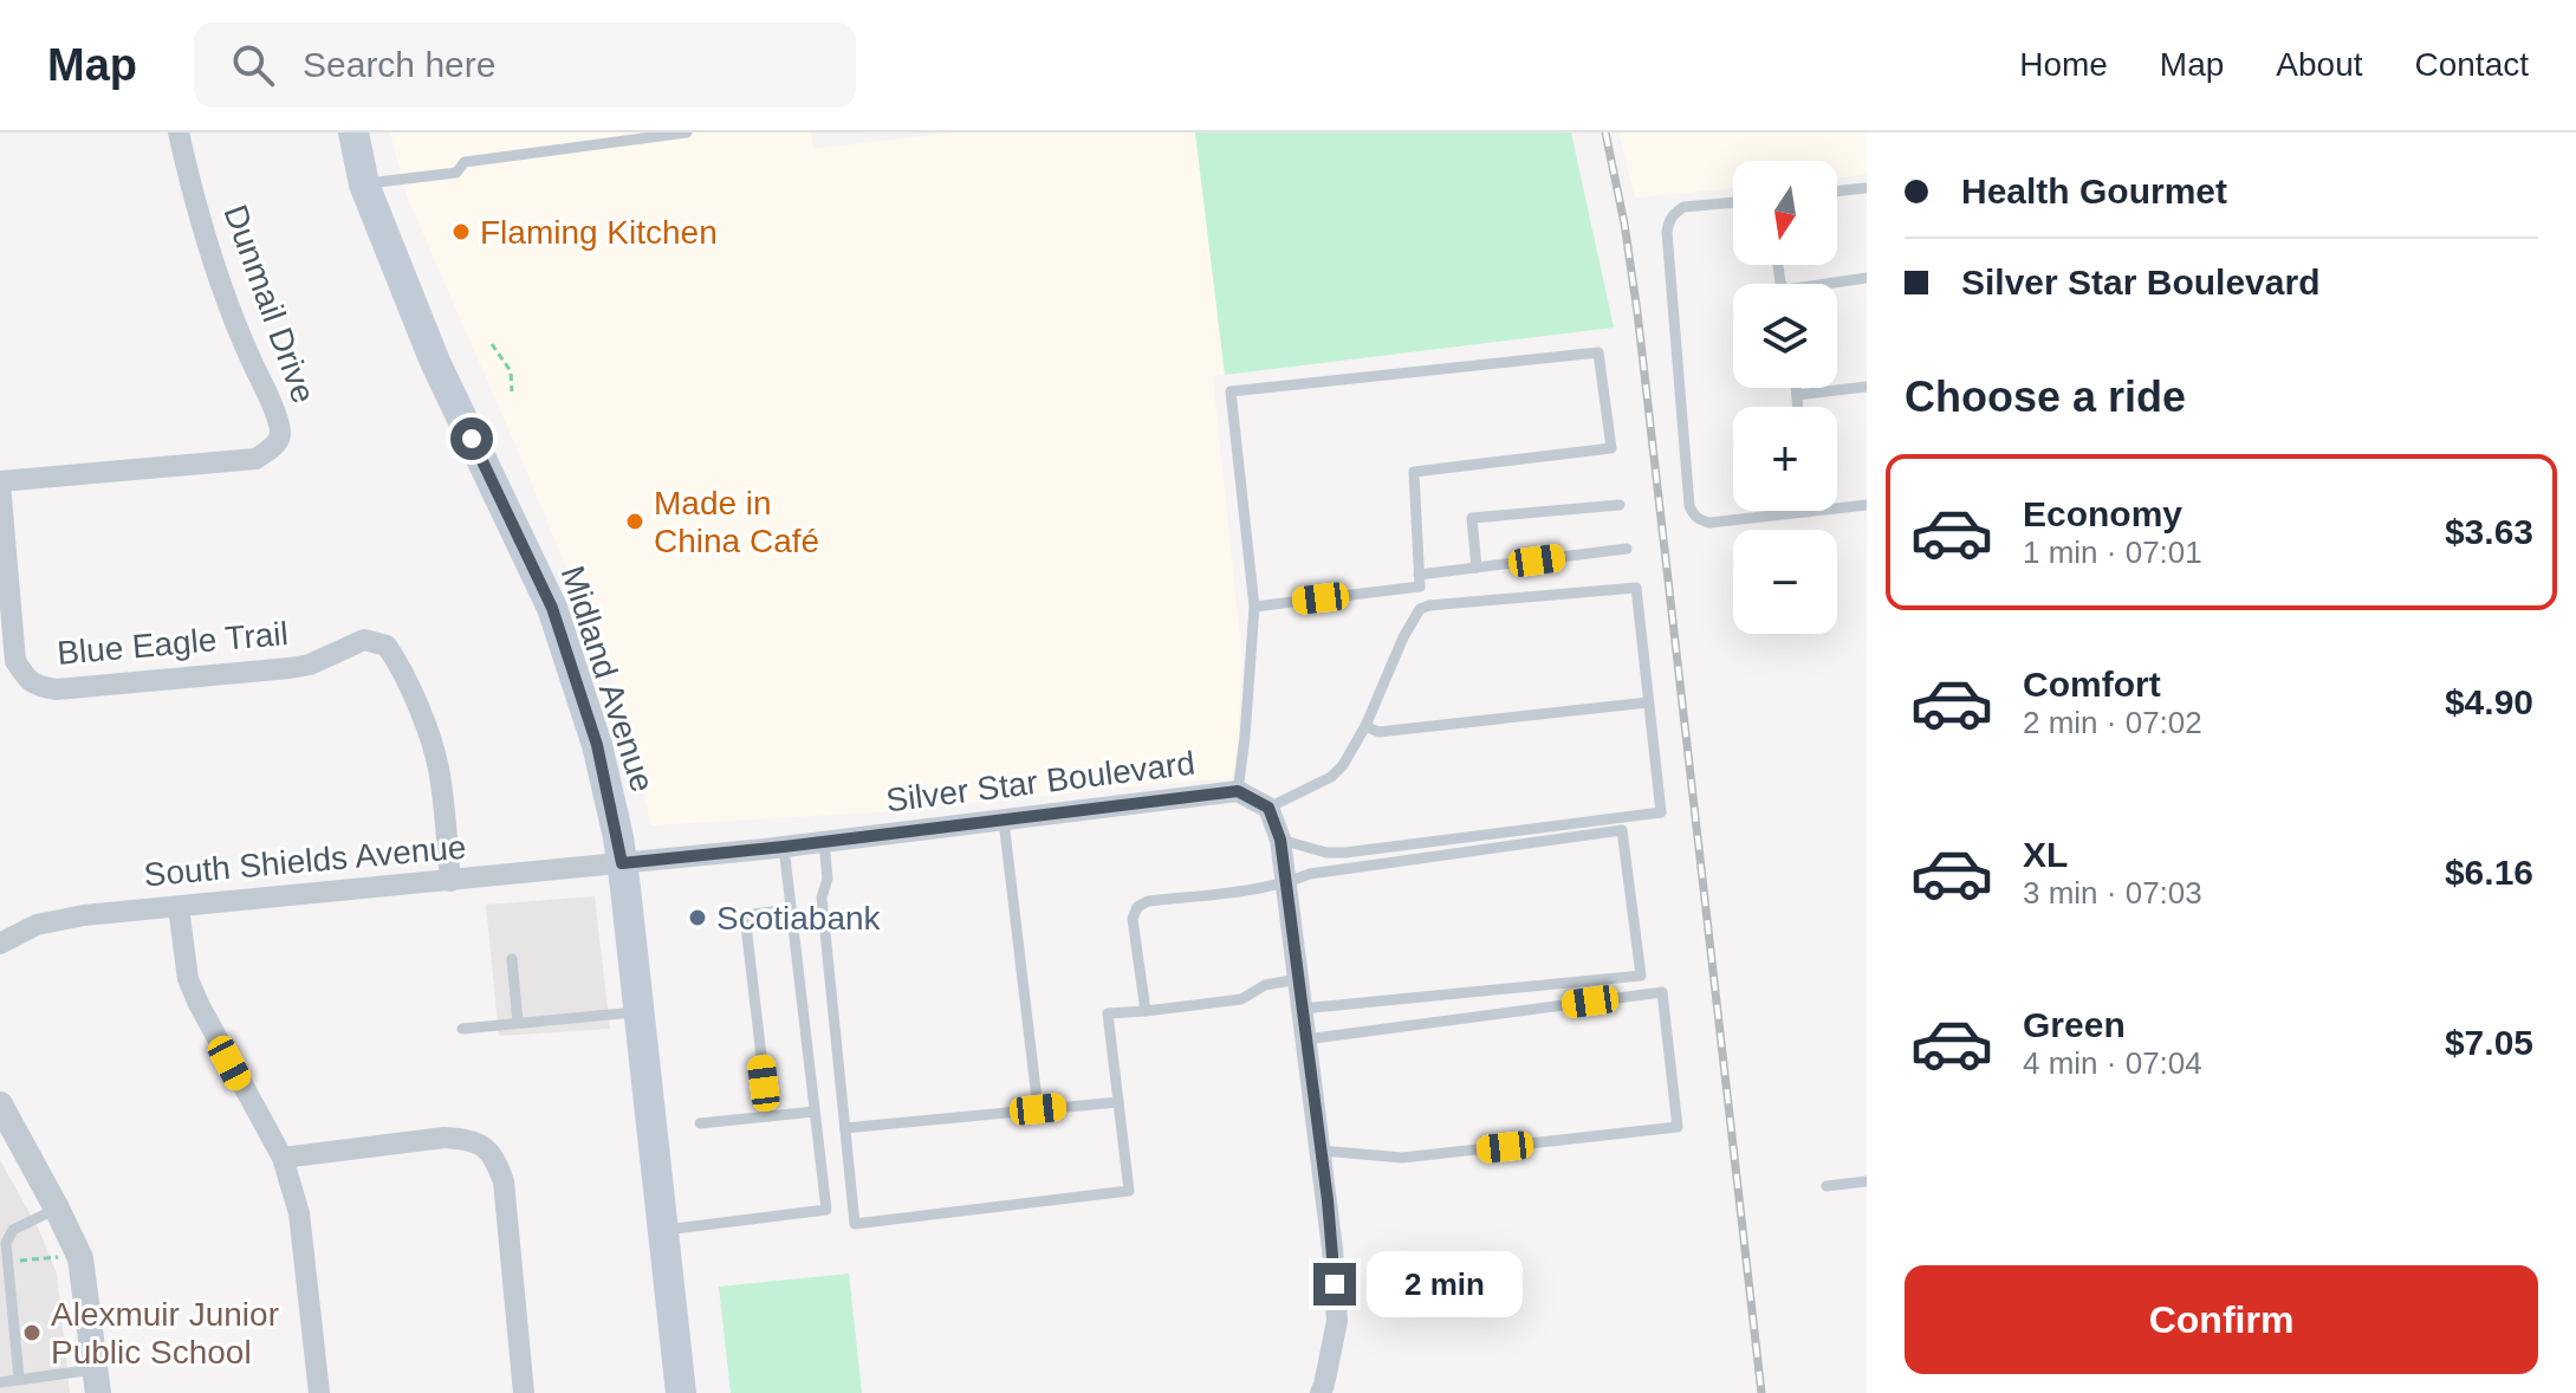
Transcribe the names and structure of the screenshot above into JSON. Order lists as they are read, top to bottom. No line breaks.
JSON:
{"streets":{"main road":["Midland Avenue"],"street":["Dunmail Drive","Blue Eagle Trail","Silver Star Boulevard","South Shields Avenue"]},"crossings":[["Dunmail Drive","Blue Eagle Trail"],["Blue Eagle Trail","South Shields Avenue"],["Midland Avenue","Silver Star Boulevard"],["Midland Avenue","South Shields Avenue"],["Silver Star Boulevard","South Shields Avenue"]],"places":["Flaming Kitchen","Made in China Café","Scotiabank","Alexmuir Junior Public School"],"north":"bottom","page":{"header":"Map","search":"Search here","nav":["Home","Map","About","Contact"],"banner":["Health Gourmet","Silver Star Boulevard"],"map_buttons":["+","−"],"heading":"Choose a ride","list":[{"name":"Economy","note":"1 min · 07:01","value":"$3.63"},{"name":"Comfort","note":"2 min · 07:02","value":"$4.90"},{"name":"XL","note":"3 min · 07:03","value":"$6.16"},{"name":"Green","note":"4 min · 07:04","value":"$7.05"}],"buttons":"Confirm","bubble":"2 min"}}
